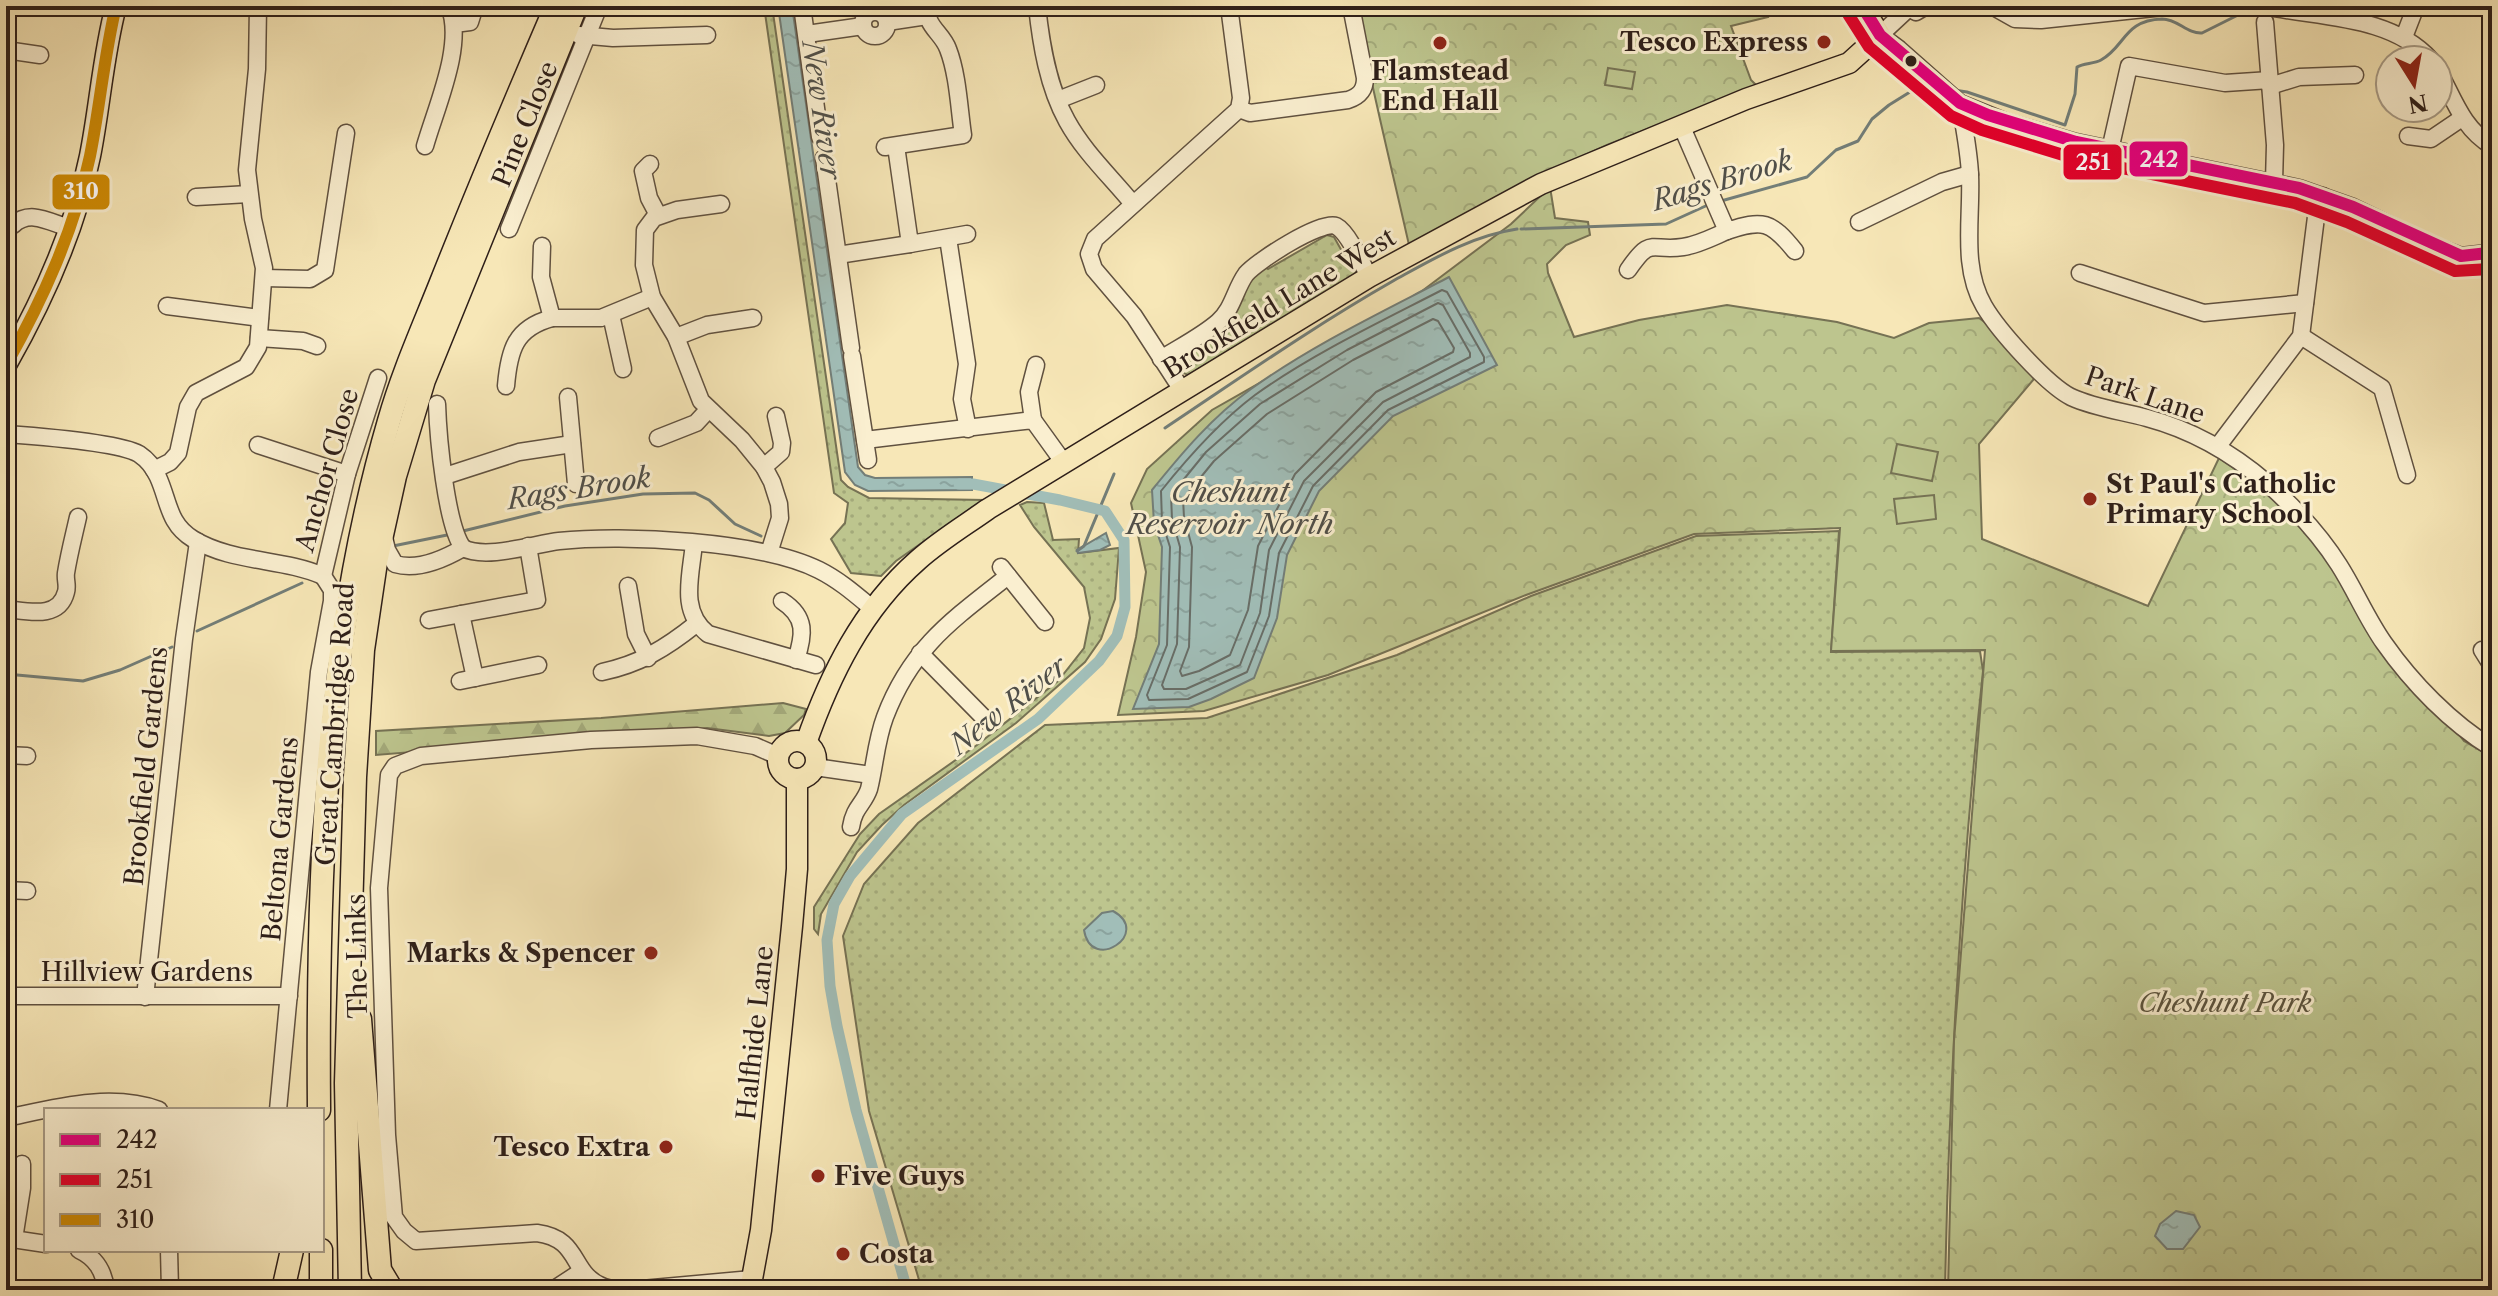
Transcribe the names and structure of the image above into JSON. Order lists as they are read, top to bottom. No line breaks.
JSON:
{"streets":{"highway":["Great Cambridge Road"],"main road":["Brookfield Lane West","Halfhide Lane"],"street":["Pine Close","Park Lane","Anchor Close","Brookfield Gardens","Beltona Gardens","The Links","Hillview Gardens"]},"crossings":[["Pine Close","Great Cambridge Road"],["Brookfield Lane West","The Links"],["Brookfield Lane West","Halfhide Lane"],["Anchor Close","Beltona Gardens"],["Brookfield Gardens","Hillview Gardens"],["Beltona Gardens","Hillview Gardens"],["The Links","Halfhide Lane"]],"water":["New River","Rags Brook","Cheshunt Reservoir North"],"parks":["Cheshunt Park"],"places":["Tesco Express","Flamstead End Hall","St Paul's Catholic Primary School","Marks & Spencer","Tesco Extra","Five Guys","Costa"],"lines":["transit line 242","transit line 310","transit line 251"],"legend":["242","251","310"],"north":"bottom"}
